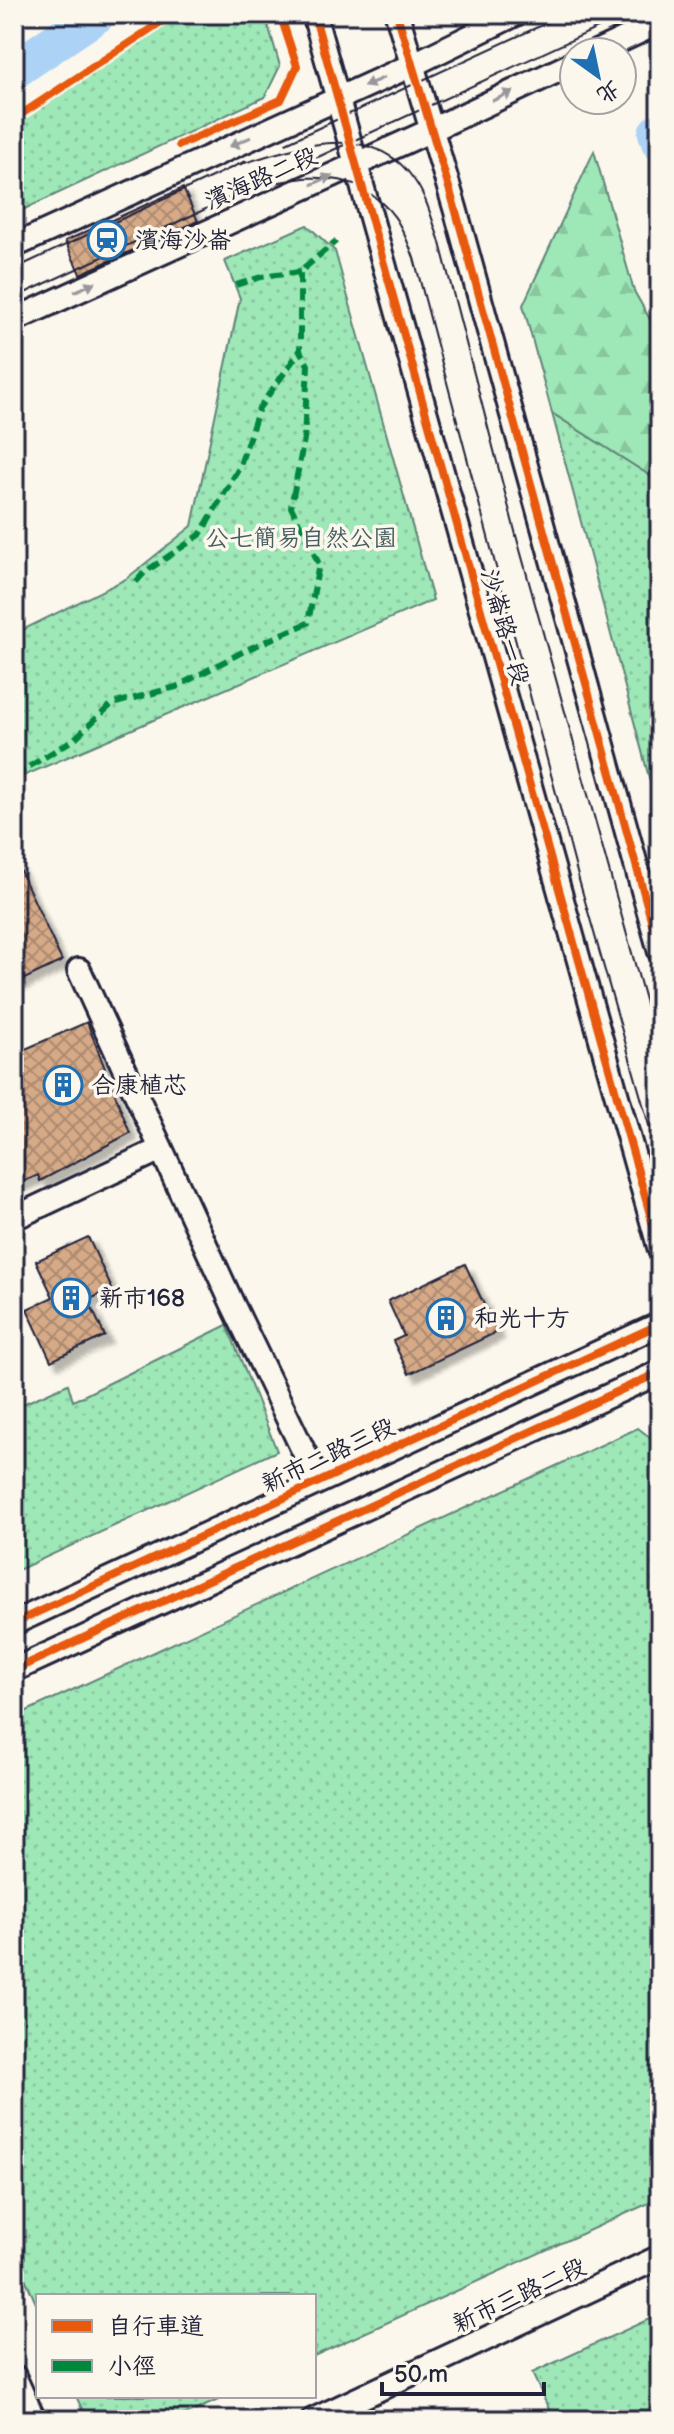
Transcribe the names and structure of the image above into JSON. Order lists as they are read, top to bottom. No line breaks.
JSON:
{"streets":{"street":["濱海路二段","沙崙路一段","新市二路三段","新市三路二段"]},"crossings":[["濱海路二段","沙崙路一段"]],"parks":["公七簡易自然公園"],"places":{"station":["濱海沙崙"],"building":["合康植芯","新市168","和光十方"]},"legend":["自行車道","小徑"],"scale_bar":"50 m","north":"bottom right"}
